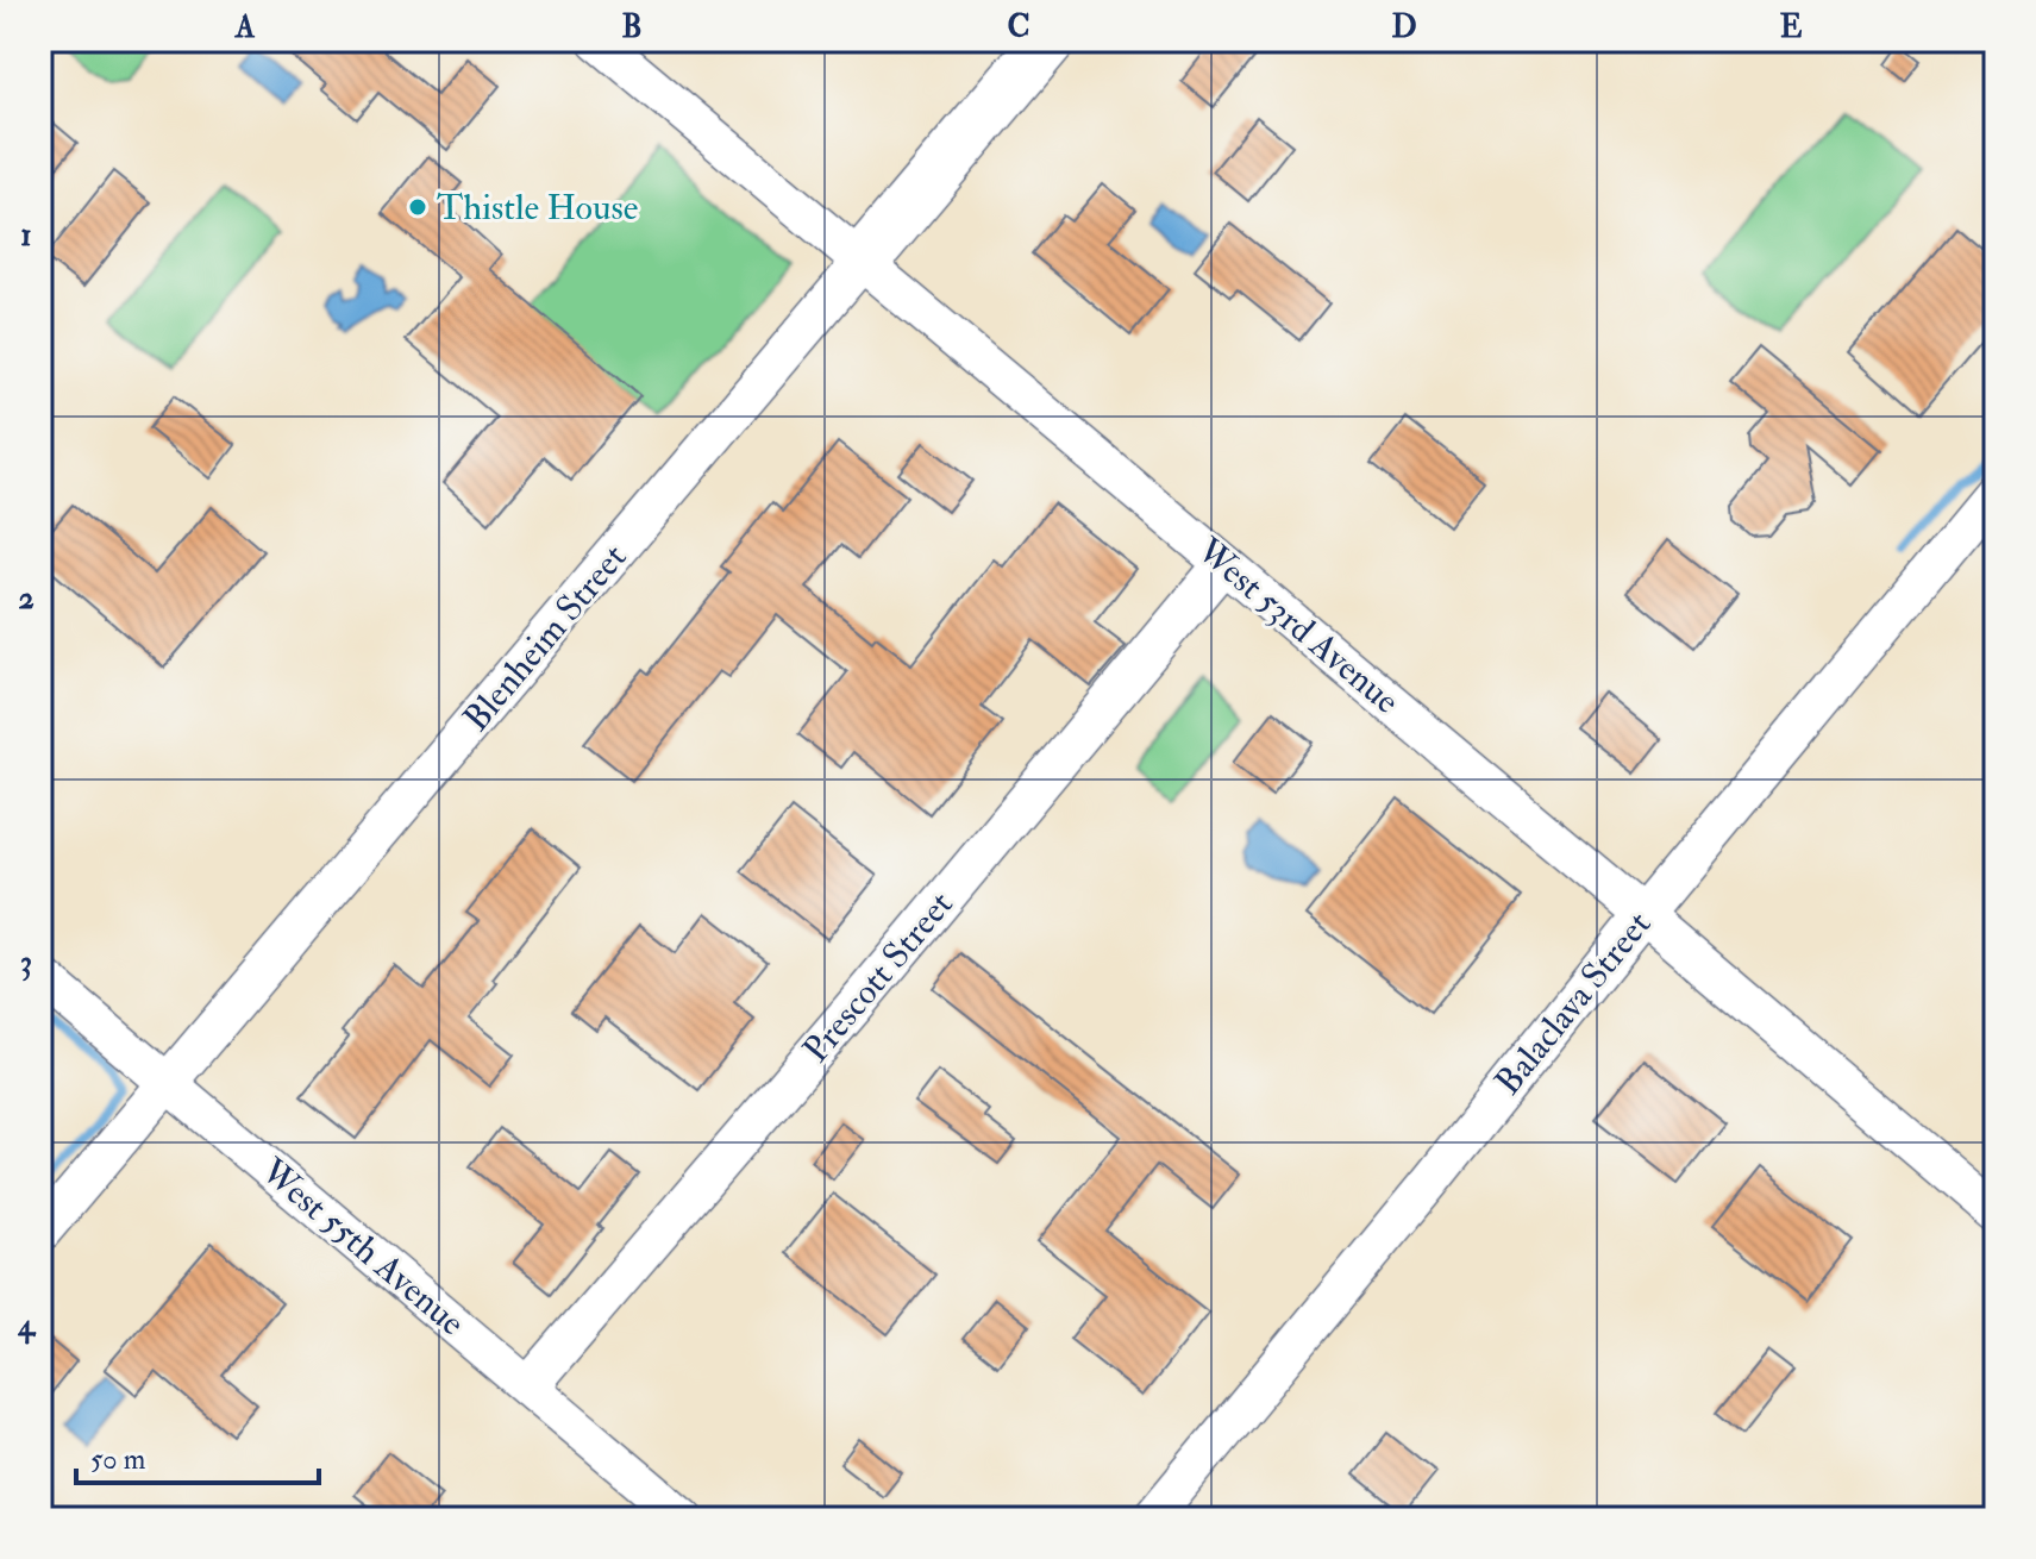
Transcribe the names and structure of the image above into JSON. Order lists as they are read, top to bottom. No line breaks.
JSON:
{"streets":{"street":["West 53rd Avenue","Blenheim Street","Prescott Street","Balaclava Street","West 55th Avenue"]},"crossings":[["West 53rd Avenue","Blenheim Street"],["West 53rd Avenue","Prescott Street"],["West 53rd Avenue","Balaclava Street"],["Blenheim Street","West 55th Avenue"],["Prescott Street","West 55th Avenue"]],"places":["Thistle House"],"scale_bar":"50 m","grid":{"columns":["A","B","C","D","E"],"rows":["1","2","3","4"]}}
